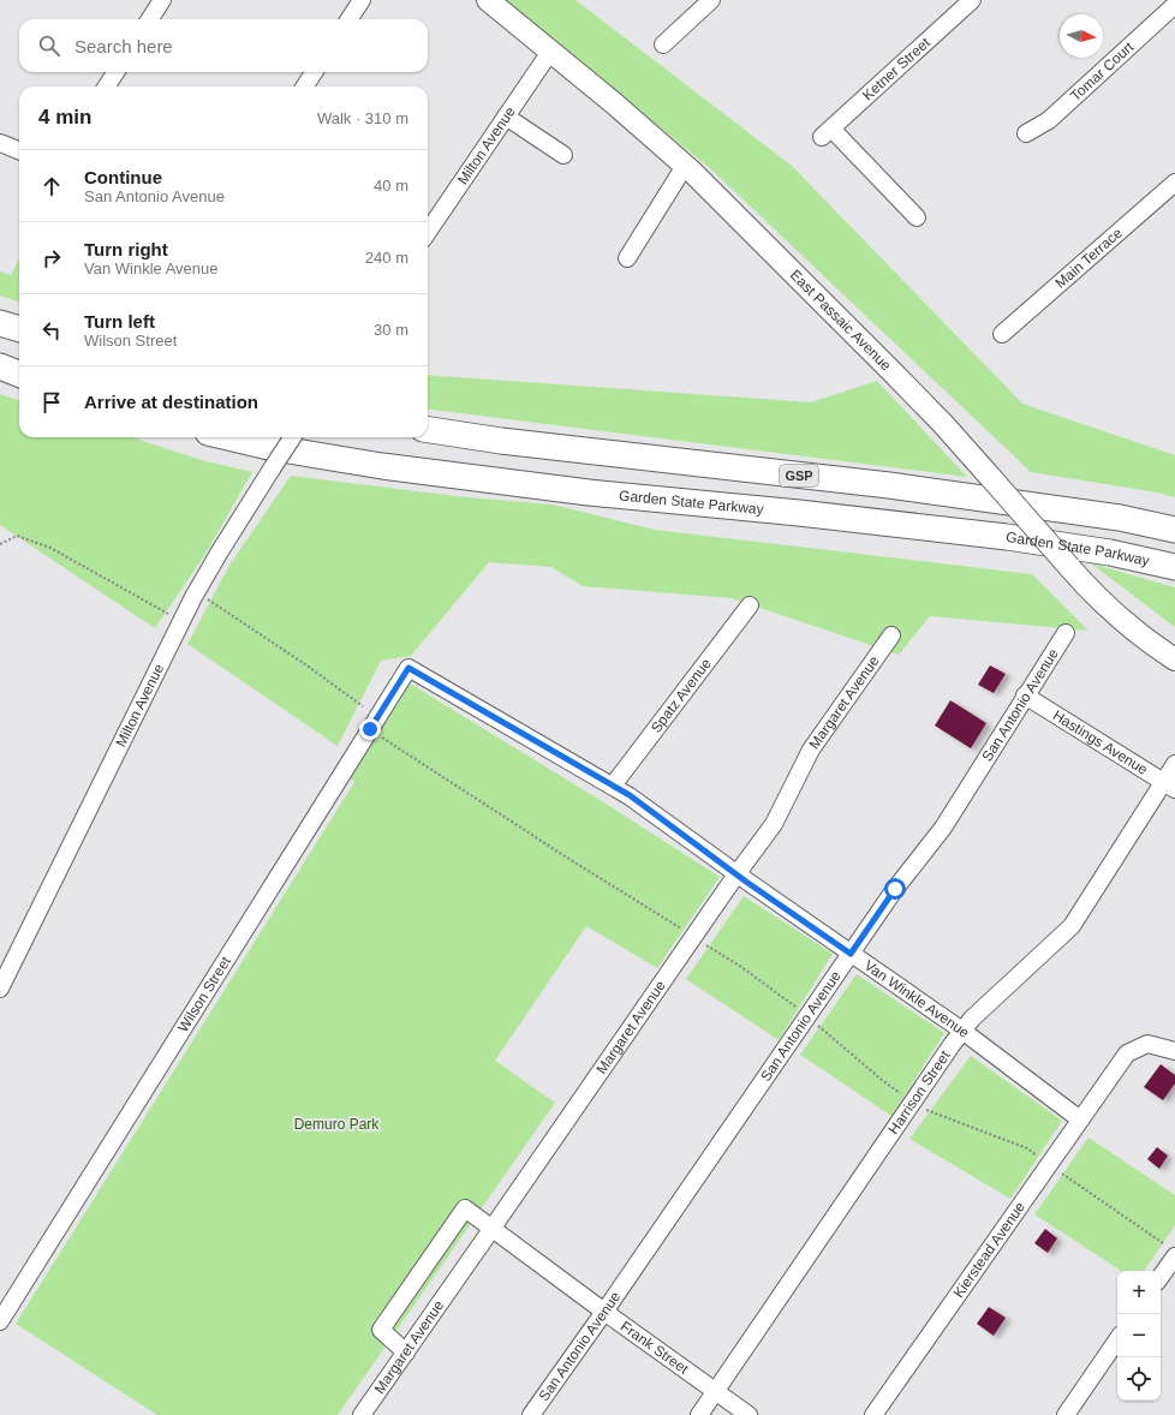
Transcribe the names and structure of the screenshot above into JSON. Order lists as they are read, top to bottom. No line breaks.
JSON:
{"streets":{"highway":["GSP","Garden State Parkway"],"main road":["East Passaic Avenue"],"street":["Ketner Street","Tomar Court","Milton Avenue","Main Terrace","Spatz Avenue","Margaret Avenue","San Antonio Avenue","Hastings Avenue","Wilson Street","Van Winkle Avenue","Harrison Street","Kierstead Avenue","Frank Street"]},"crossings":[["Milton Avenue","East Passaic Avenue"],["Spatz Avenue","Van Winkle Avenue"],["Margaret Avenue","Van Winkle Avenue"],["Margaret Avenue","Frank Street"],["San Antonio Avenue","Hastings Avenue"],["San Antonio Avenue","Van Winkle Avenue"],["San Antonio Avenue","Frank Street"],["Hastings Avenue","Harrison Street"],["Wilson Street","Van Winkle Avenue"],["Van Winkle Avenue","Harrison Street"],["Van Winkle Avenue","Kierstead Avenue"],["Harrison Street","Frank Street"]],"parks":["Demuro Park"],"north":"right","page":{"search":"Search here","heading":["4 min","Walk · 310 m"],"list":[["Continue","San Antonio Avenue","40 m"],["Turn right","Van Winkle Avenue","240 m"],["Turn left","Wilson Street","30 m"],"Arrive at destination"],"map_buttons":["+","−"]}}
